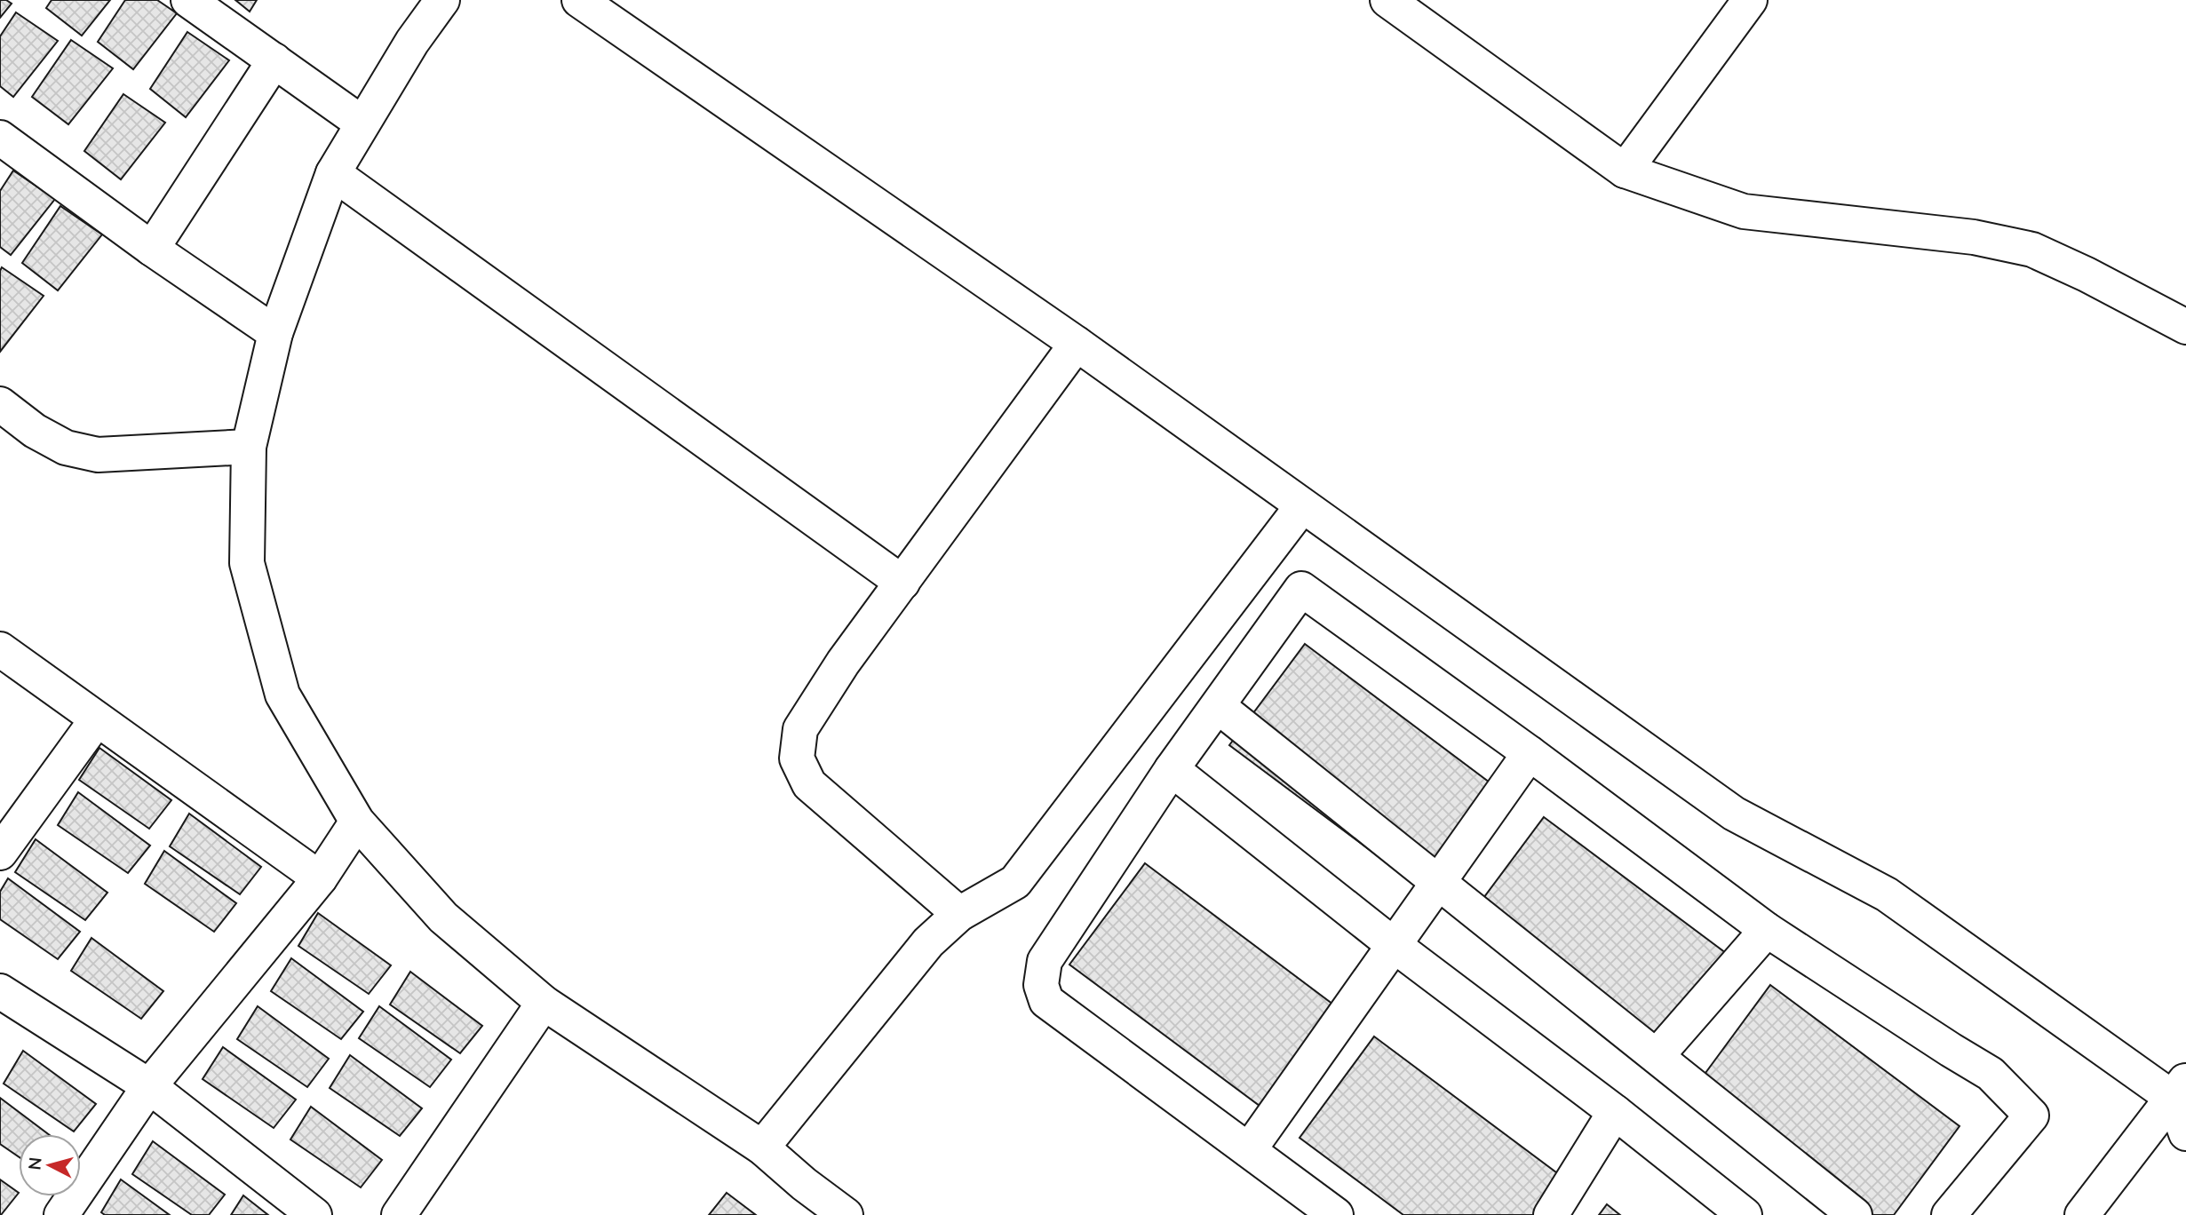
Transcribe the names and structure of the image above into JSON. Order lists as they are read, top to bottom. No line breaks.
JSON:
{"north":"left"}
